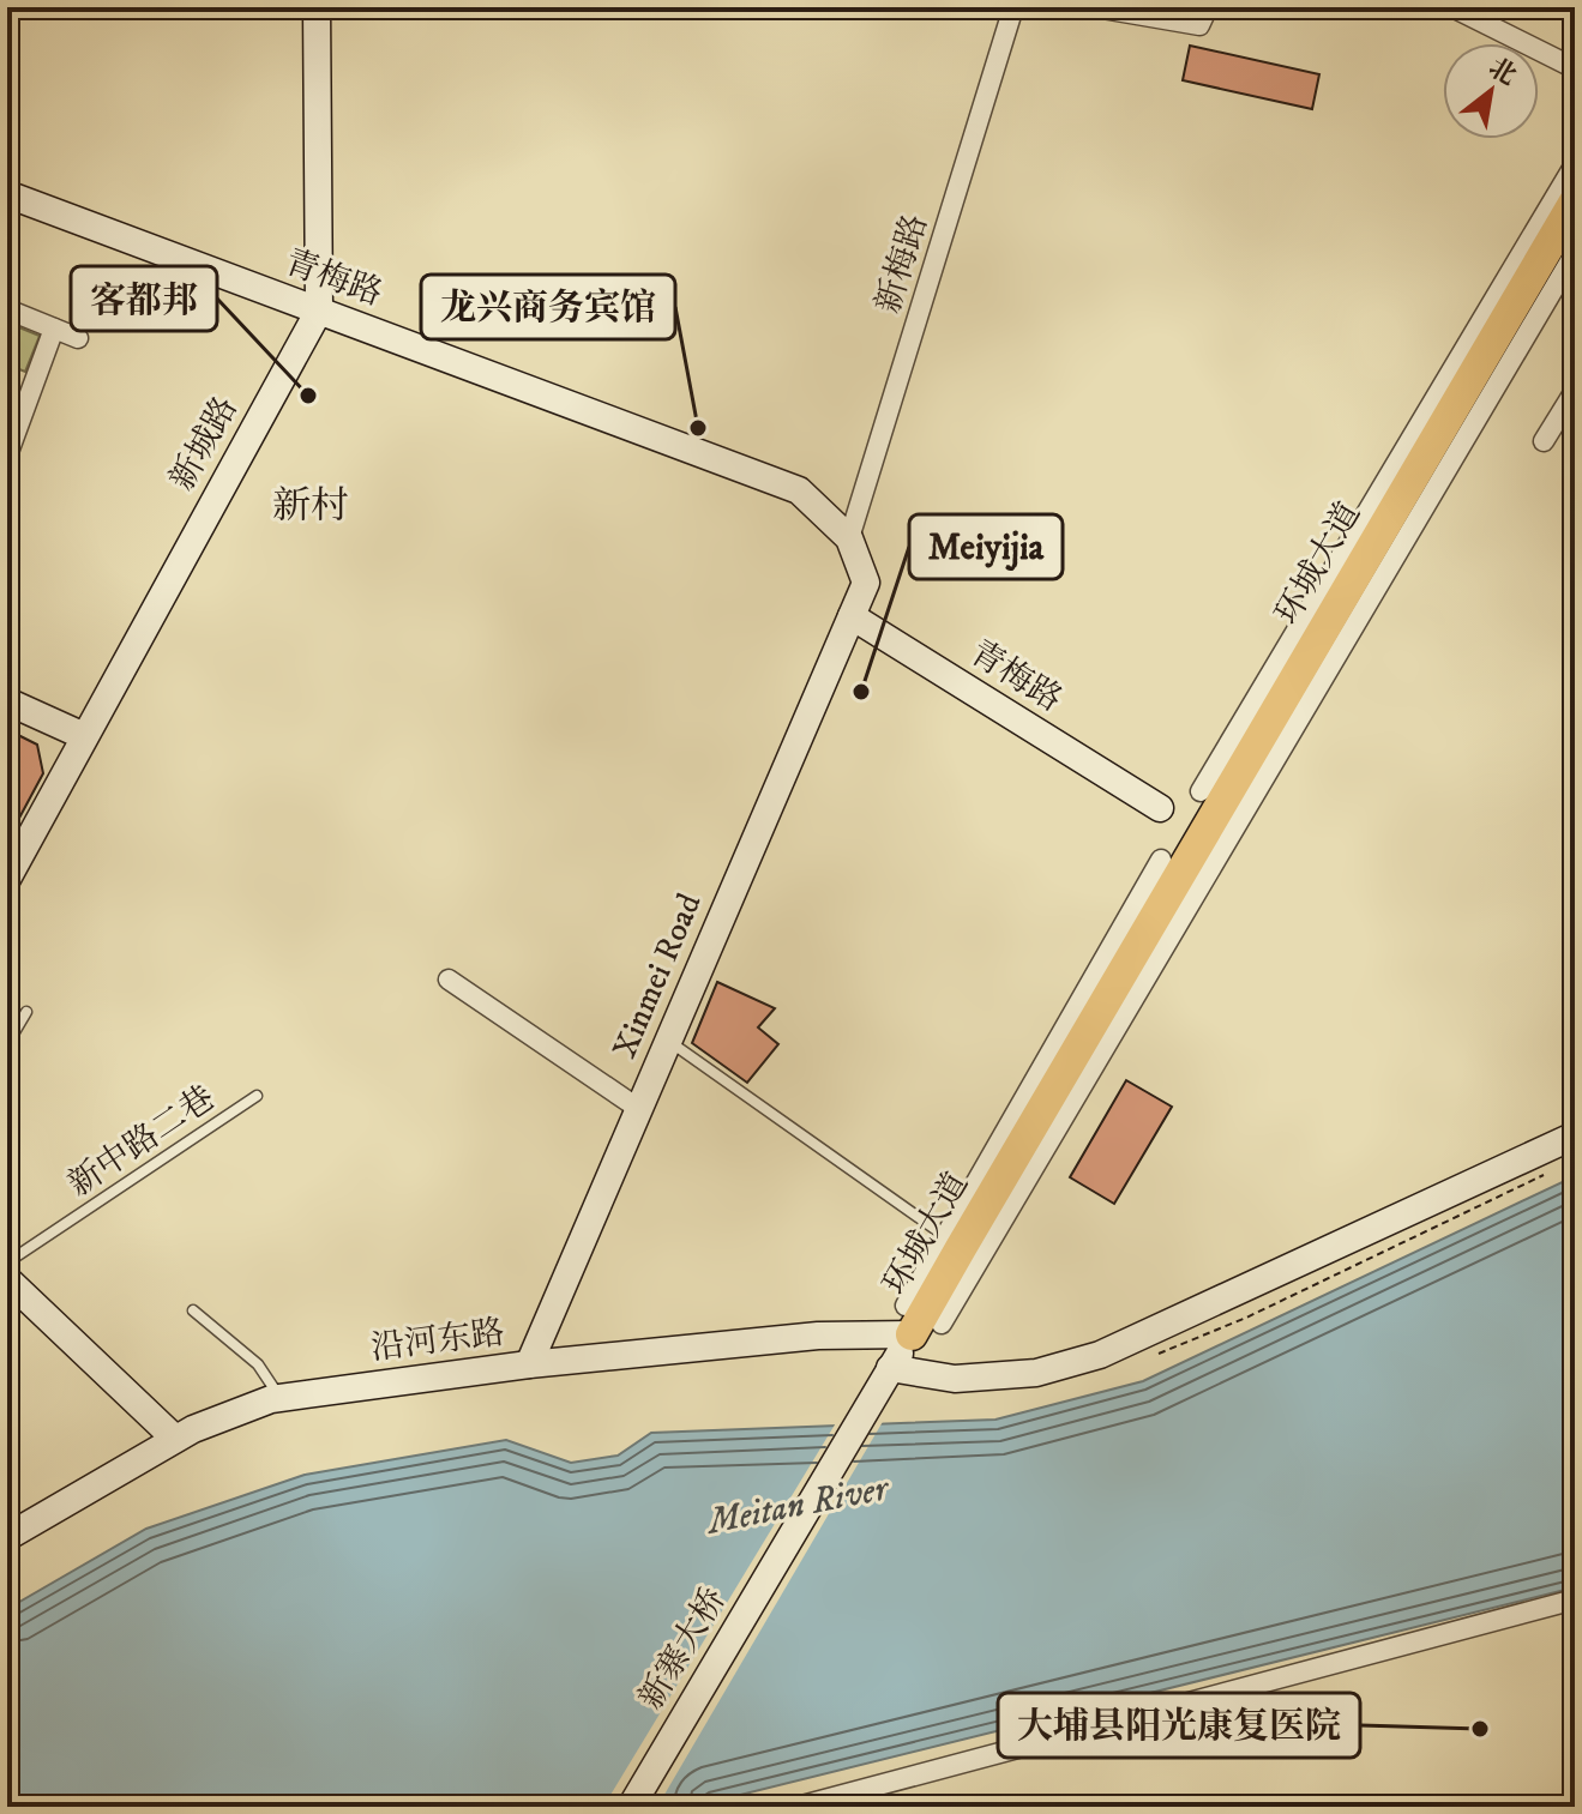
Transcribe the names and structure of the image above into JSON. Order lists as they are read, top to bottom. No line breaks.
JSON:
{"streets":{"main road":["青梅路","新城路","环城大道","Xinmei Road","沿河东路","新寨大桥"],"street":["新梅路"],"lane":["新中路二巷"]},"crossings":[["新梅路","青梅路"],["青梅路","新城路"],["青梅路","Xinmei Road"],["环城大道","沿河东路"],["环城大道","新寨大桥"],["Xinmei Road","沿河东路"],["沿河东路","新寨大桥"]],"districts":["新村"],"water":["Meitan River"],"places":["客都邦","龙兴商务宾馆","Meiyijia","大埔县阳光康复医院"],"north":"top right"}
